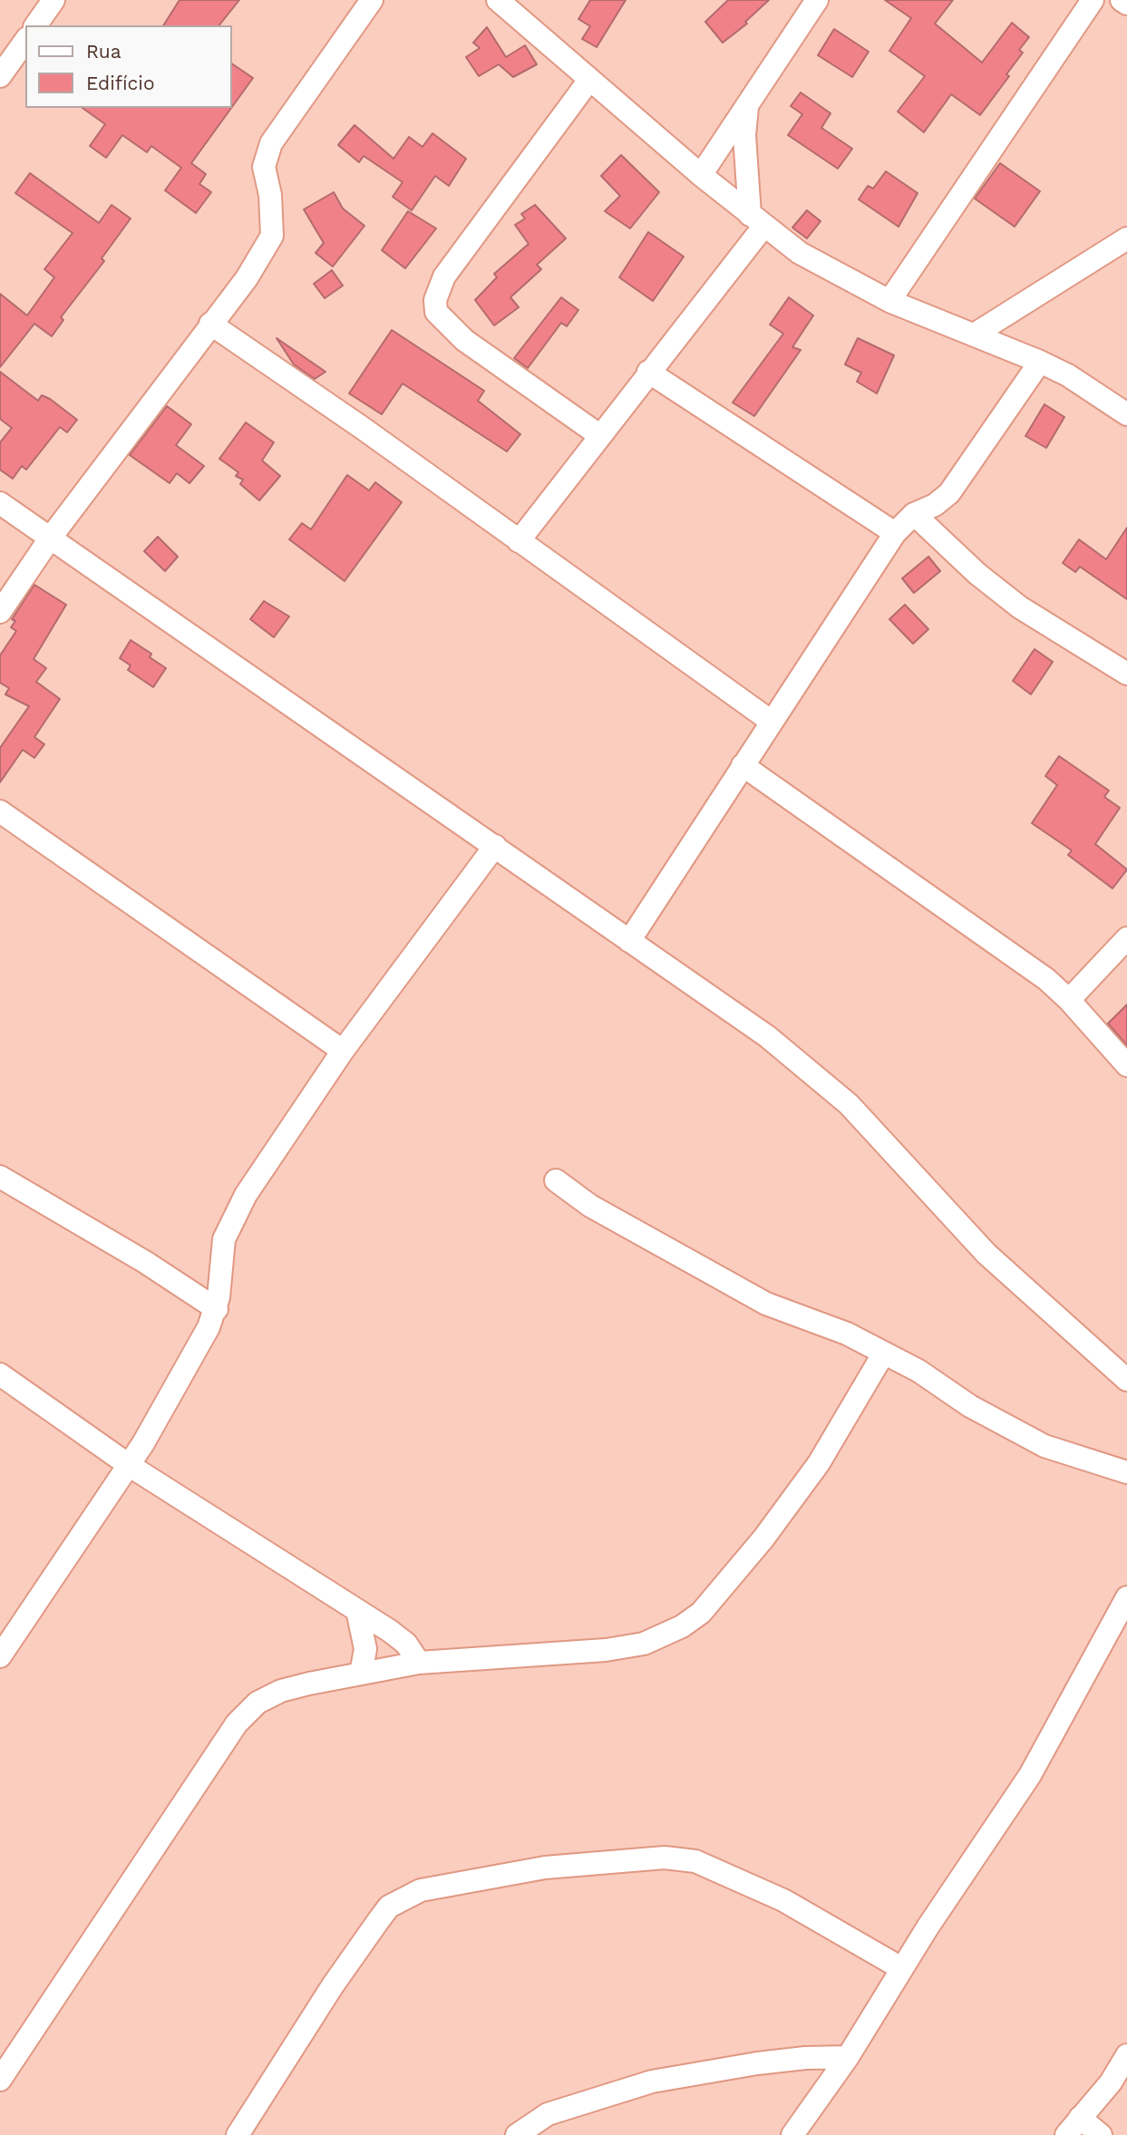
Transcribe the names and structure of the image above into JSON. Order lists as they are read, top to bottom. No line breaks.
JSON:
{"legend":["Rua","Edifício"]}
